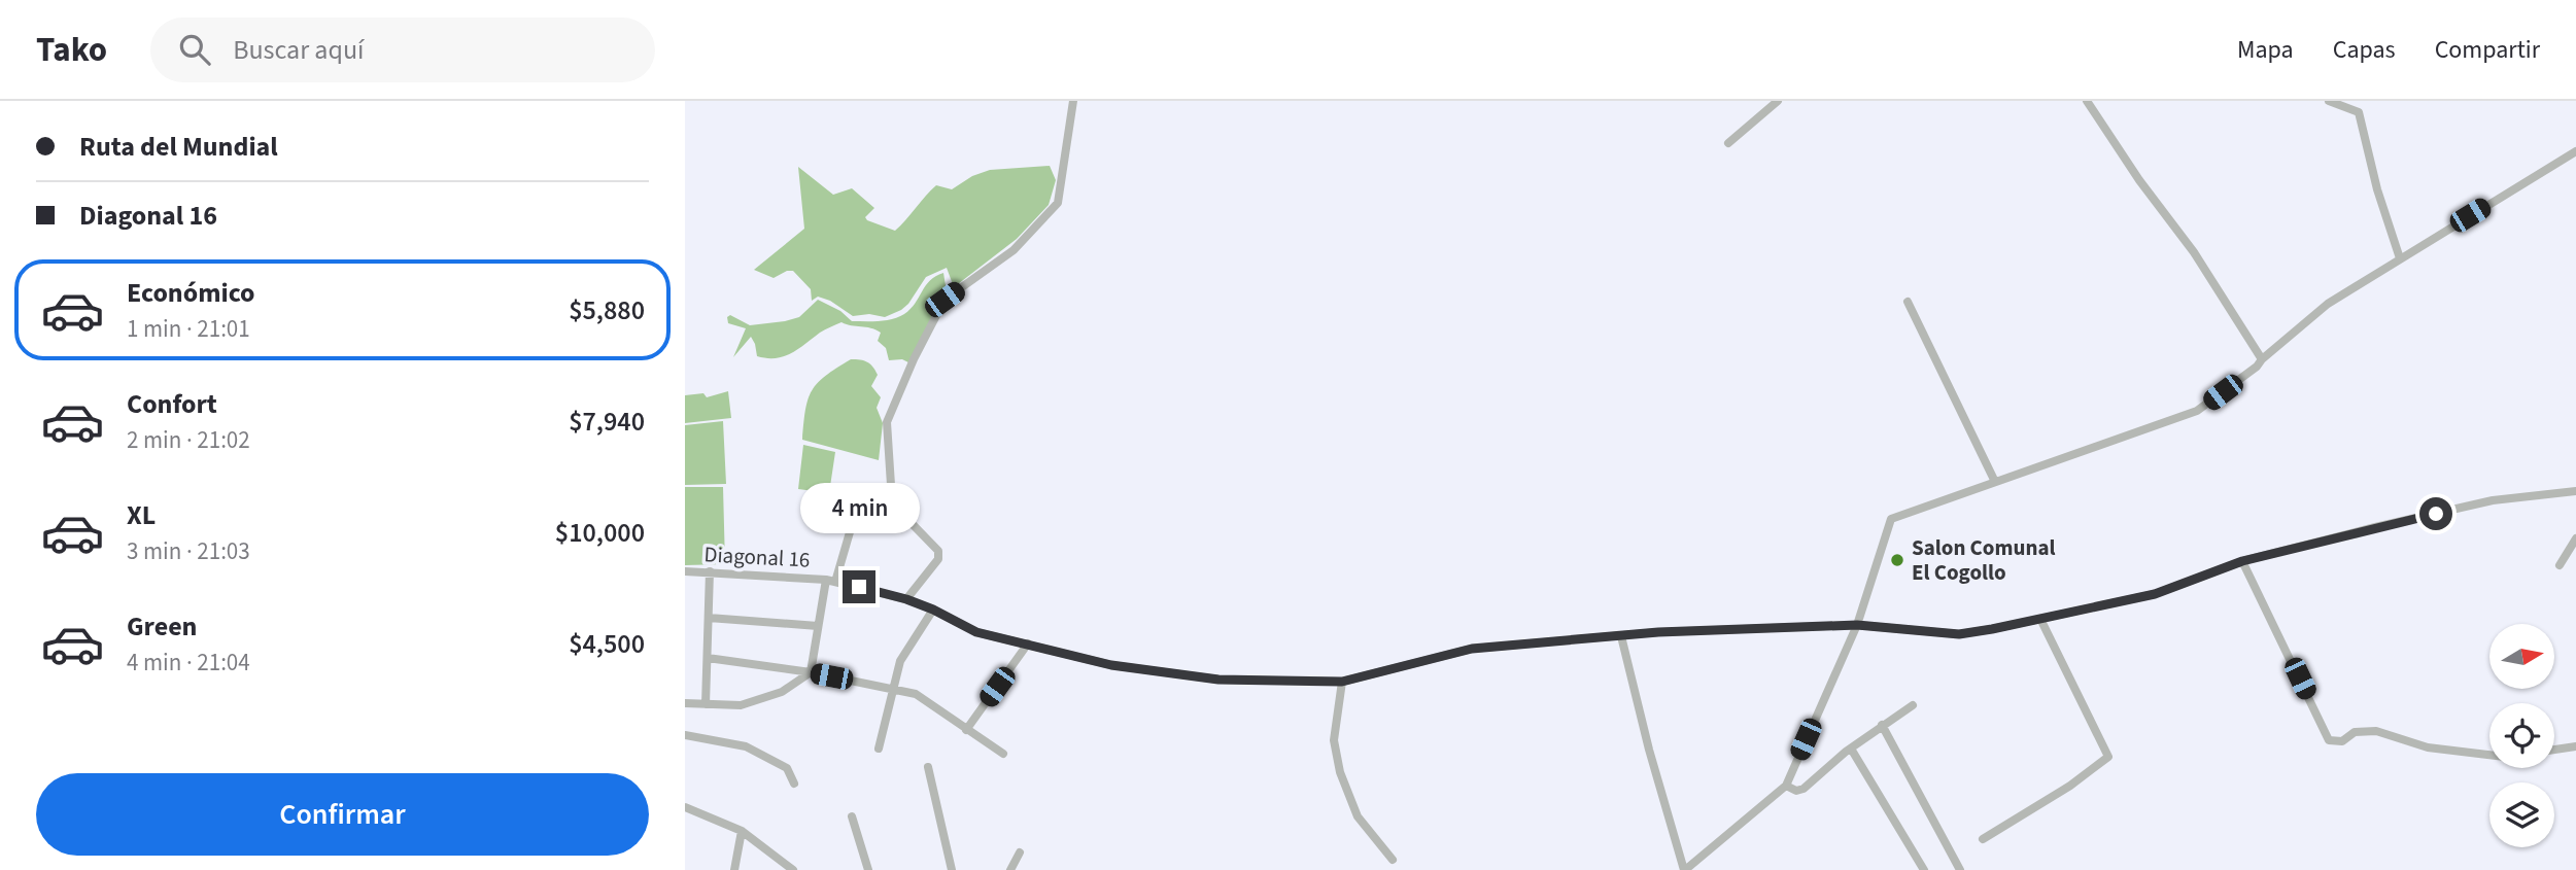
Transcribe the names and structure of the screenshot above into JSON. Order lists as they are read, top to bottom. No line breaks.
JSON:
{"streets":{"street":["Diagonal 16"]},"places":["Salon Comunal El Cogollo"],"north":"right","page":{"header":"Tako","search":"Buscar aquí","nav":["Mapa","Capas","Compartir"],"banner":["Ruta del Mundial","Diagonal 16"],"list":[{"name":"Económico","note":"1 min · 21:01","value":"$5,880"},{"name":"Confort","note":"2 min · 21:02","value":"$7,940"},{"name":"XL","note":"3 min · 21:03","value":"$10,000"},{"name":"Green","note":"4 min · 21:04","value":"$4,500"}],"bubble":"4 min","buttons":"Confirmar"}}
